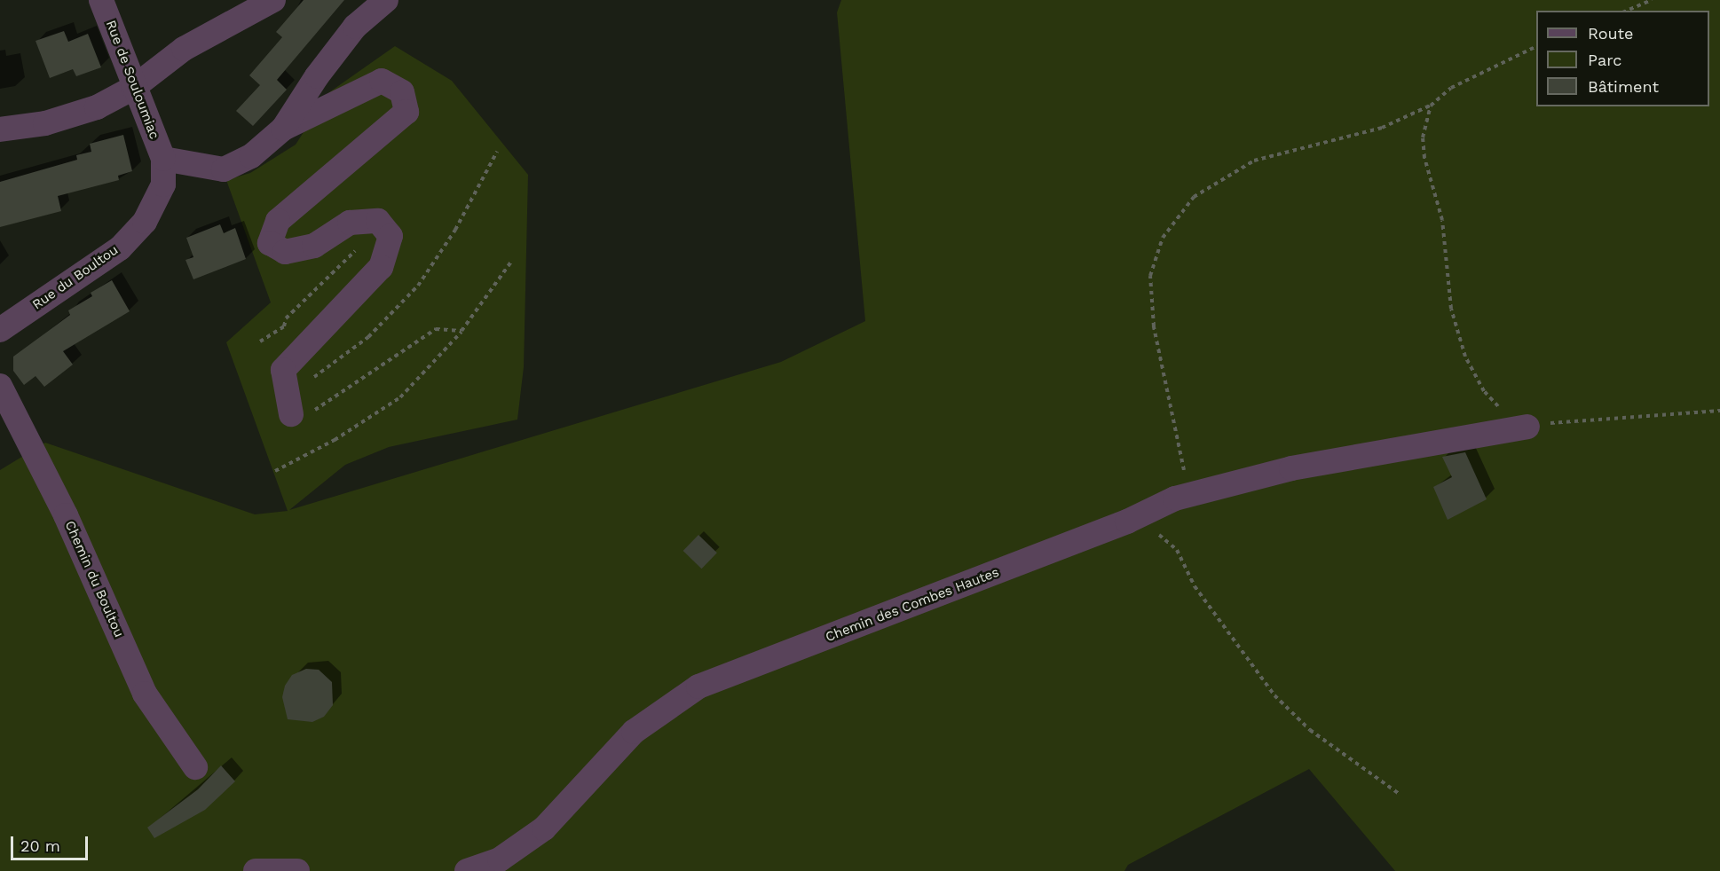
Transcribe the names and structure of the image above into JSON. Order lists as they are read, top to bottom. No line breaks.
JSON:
{"streets":{"street":["Rue de Souloumiac","Rue du Boultou","Chemin du Boultou","Chemin des Combes Hautes"]},"crossings":[["Rue de Souloumiac","Rue du Boultou"]],"legend":["Route","Parc","Bâtiment"],"scale_bar":"20 m"}
